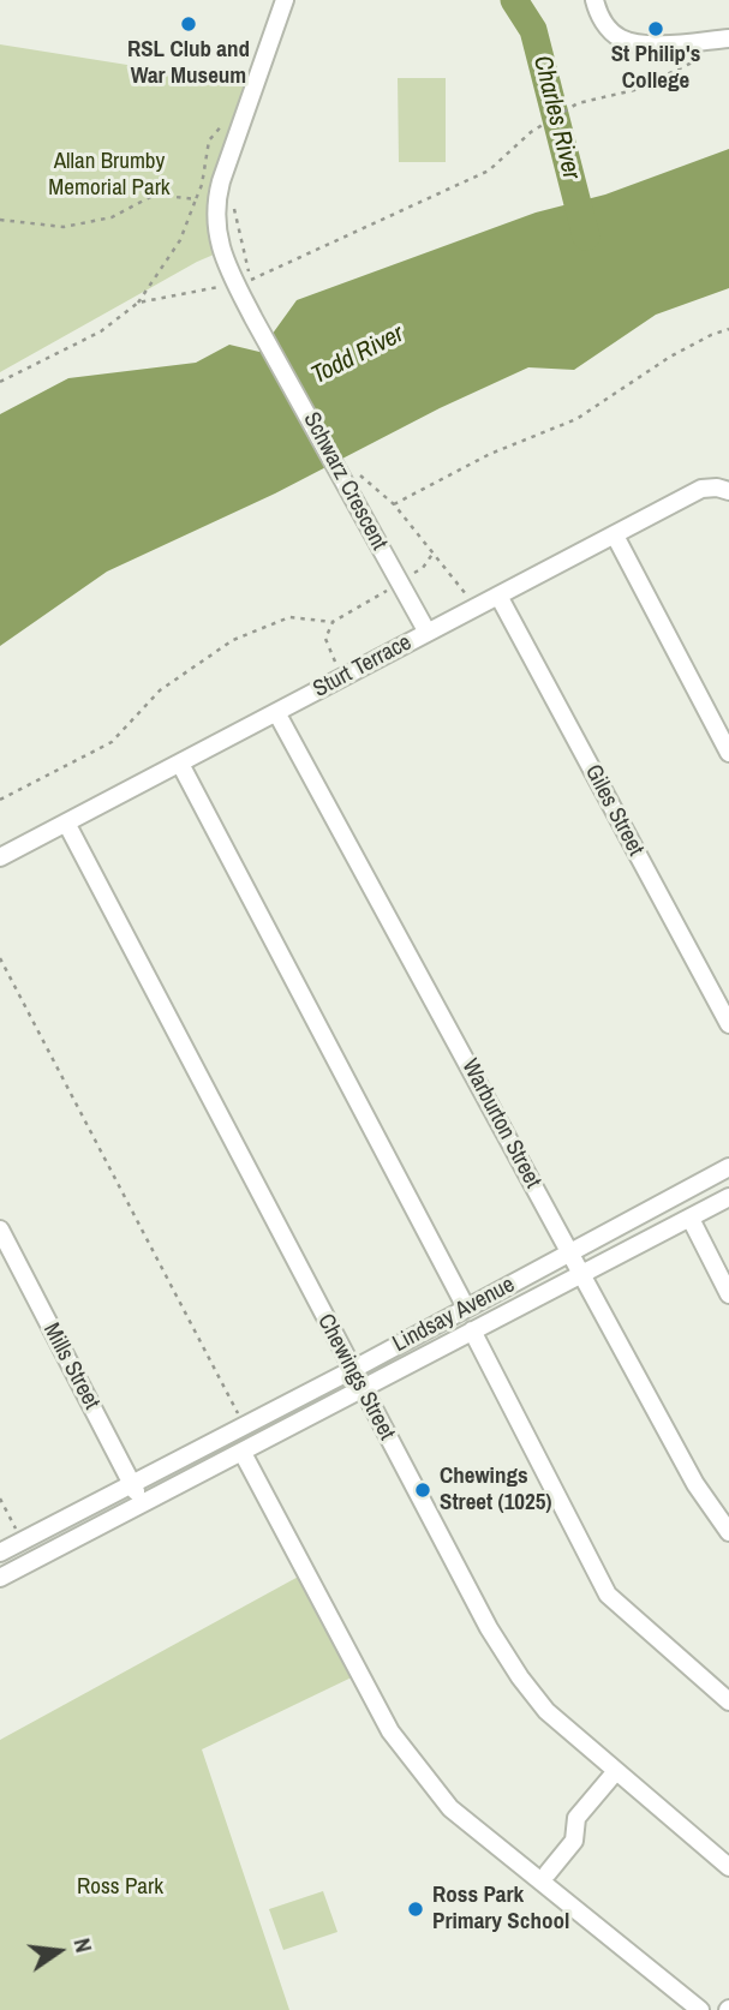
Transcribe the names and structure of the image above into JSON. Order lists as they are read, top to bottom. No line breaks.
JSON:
{"streets":{"street":["Schwarz Crescent","Sturt Terrace","Giles Street","Warburton Street","Lindsay Avenue","Mills Street","Chewings Street"]},"crossings":[["Schwarz Crescent","Sturt Terrace"],["Sturt Terrace","Giles Street"],["Sturt Terrace","Warburton Street"],["Sturt Terrace","Chewings Street"],["Warburton Street","Lindsay Avenue"],["Lindsay Avenue","Mills Street"],["Lindsay Avenue","Chewings Street"]],"water":["Charles River","Todd River"],"parks":["Allan Brumby Memorial Park","Ross Park"],"places":["RSL Club and War Museum","St Philip's College","Chewings Street (1025)","Ross Park Primary School"],"north":"right"}
